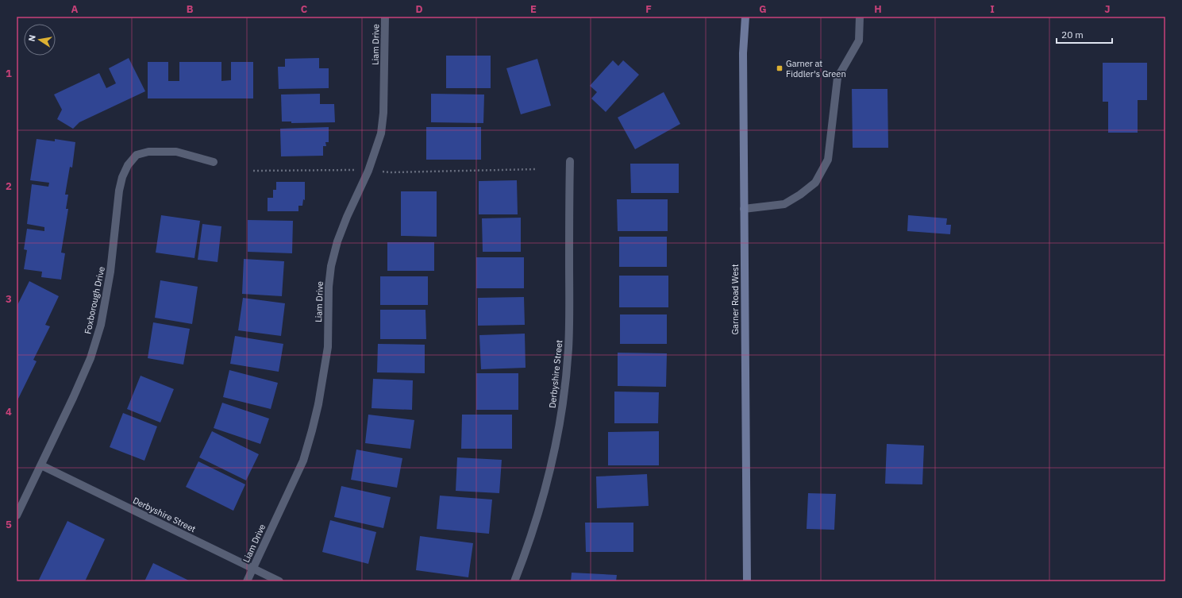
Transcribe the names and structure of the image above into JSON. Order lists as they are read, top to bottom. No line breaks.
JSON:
{"streets":{"main road":["Garner Road West"],"street":["Liam Drive","Foxborough Drive","Derbyshire Street"]},"crossings":[["Liam Drive","Derbyshire Street"],["Foxborough Drive","Derbyshire Street"]],"places":{"transit":["Garner at Fiddler's Green"]},"scale_bar":"20 m","north":"left","grid":{"columns":["A","B","C","D","E","F","G","H","I","J"],"rows":["1","2","3","4","5"]}}
